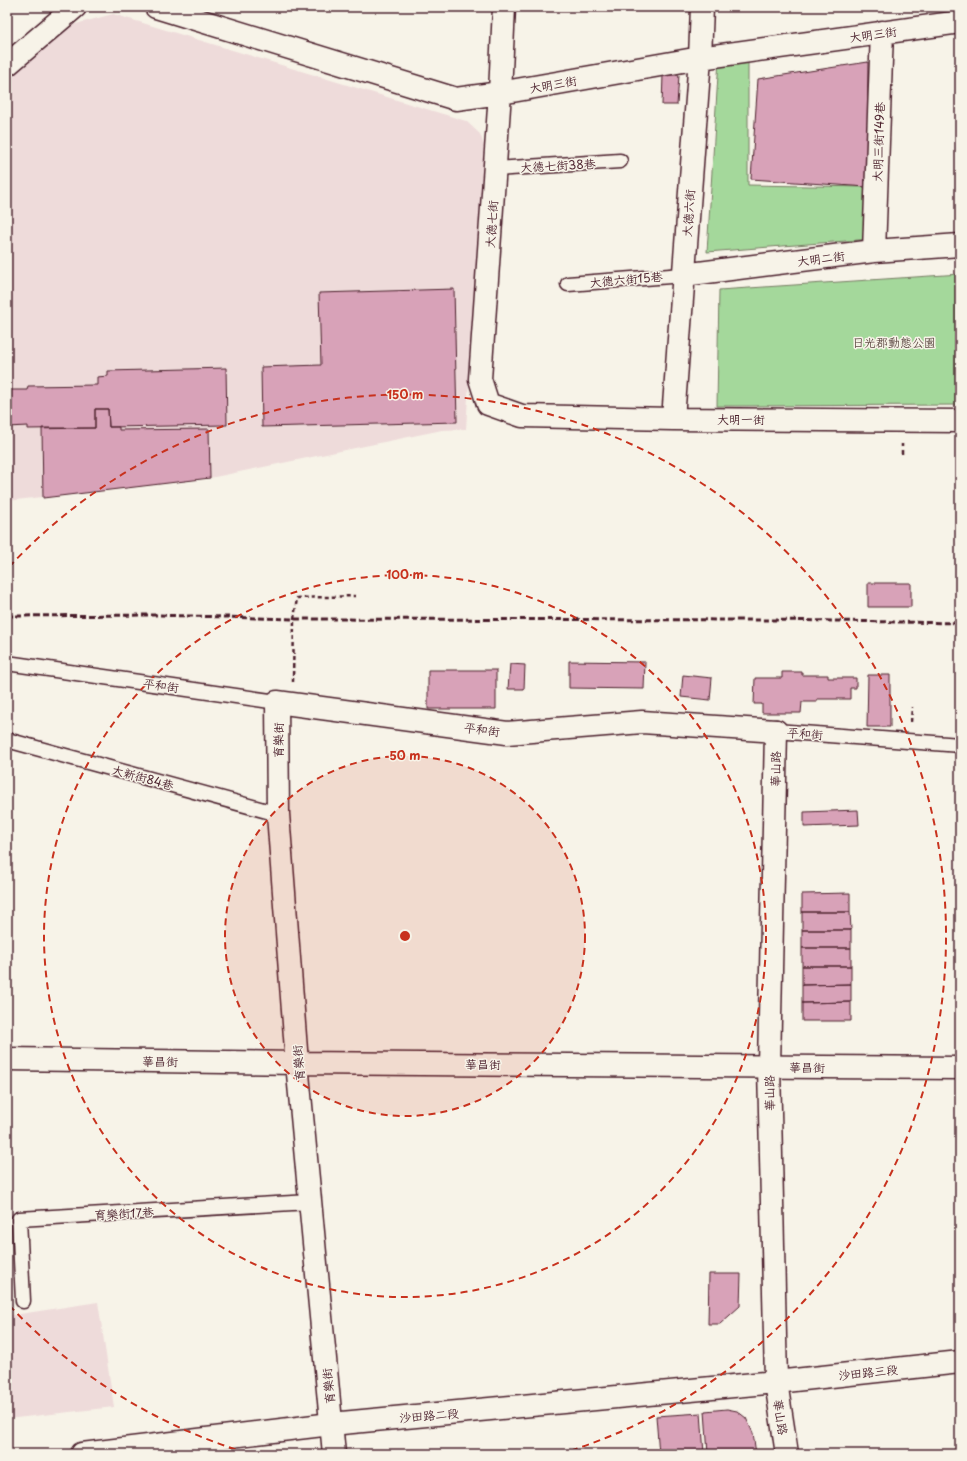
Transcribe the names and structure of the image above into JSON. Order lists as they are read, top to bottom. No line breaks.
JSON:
{"streets":{"street":["大明三街","大明三街149巷","大德六街","大德七街","大明二街","大明一街","平和街","育樂街","華山路","華昌街","沙田路三段","沙田路二段"],"lane":["大德七街38巷","大德六街15巷","大新街84巷","育樂街17巷"]},"crossings":[["大明三街","大明三街149巷"],["大明三街","大德六街"],["大明三街","大德七街"],["大明三街149巷","大明二街"],["大德七街38巷","大德七街"],["大德六街","大明二街"],["大德六街","大德六街15巷"],["大德六街","大明一街"],["大德七街","大明一街"],["大明二街","大德六街15巷"],["平和街","育樂街"],["平和街","華山路"],["育樂街","大新街84巷"],["育樂街","華昌街"],["育樂街","育樂街17巷"],["育樂街","沙田路二段"],["華山路","華昌街"],["華山路","沙田路三段"],["華山路","沙田路二段"],["沙田路三段","沙田路二段"]],"parks":["日光郡動態公園"],"rings":["150 m","100 m","50 m"]}
